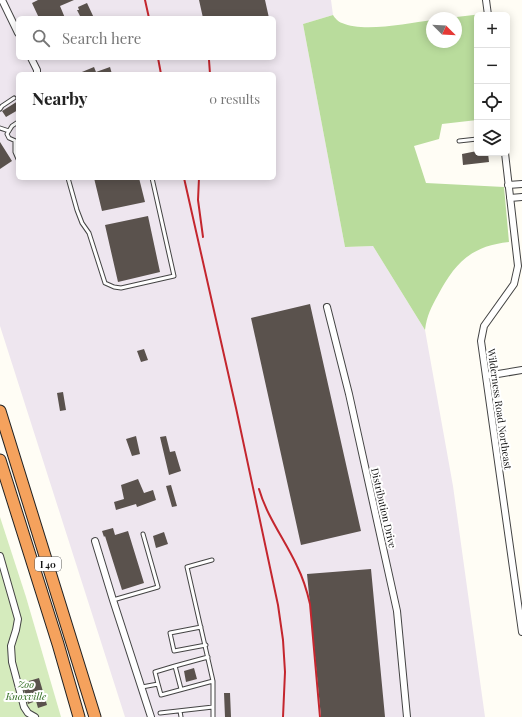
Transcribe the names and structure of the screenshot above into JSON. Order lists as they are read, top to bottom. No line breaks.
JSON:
{"streets":{"highway":["I 40"],"street":["Wilderness Road Northeast","Distribution Drive"]},"parks":["Zoo Knoxville"],"north":"bottom right","page":{"map_buttons":["+","−"],"search":"Search here","heading":["Nearby","0 results"]}}
